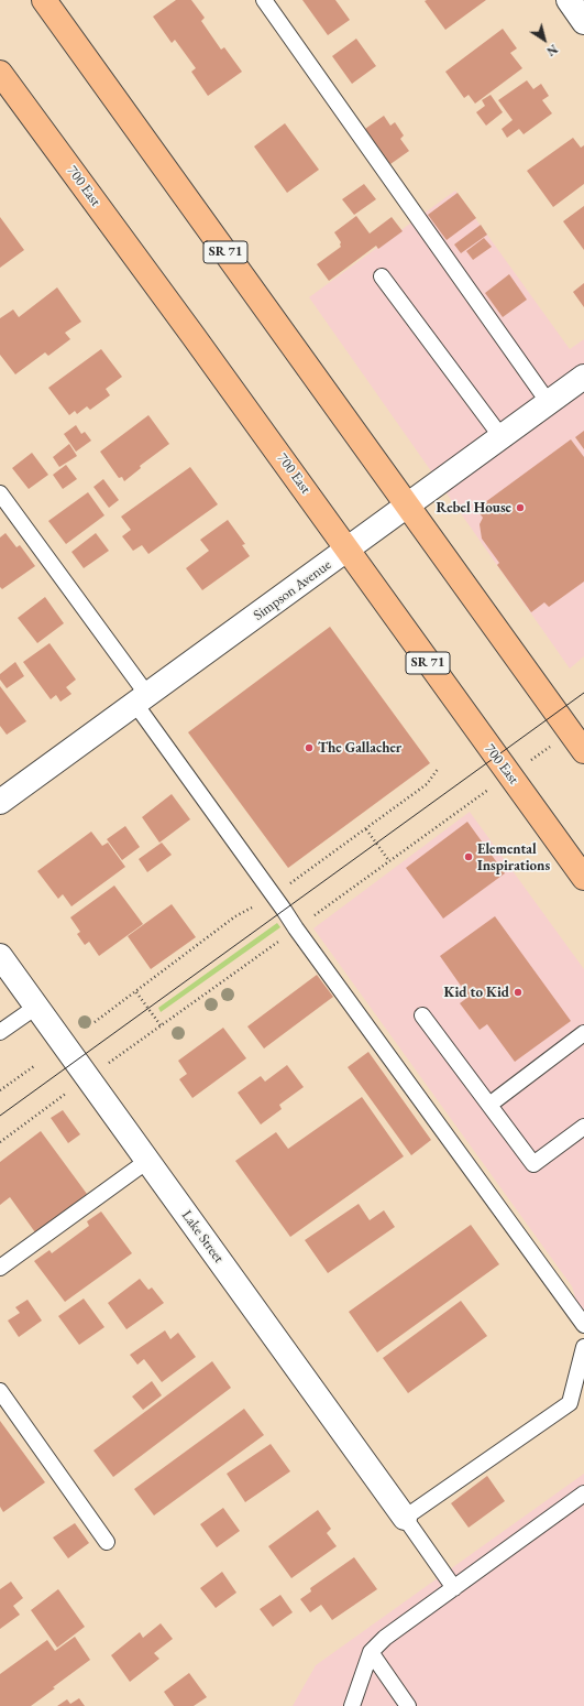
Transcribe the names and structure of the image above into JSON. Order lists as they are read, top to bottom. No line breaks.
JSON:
{"streets":{"main road":["700 East","SR 71"],"street":["Simpson Avenue","Lake Street"]},"crossings":[["700 East","Simpson Avenue"],["SR 71","Simpson Avenue"]],"places":["Rebel House","The Gallacher","Elemental Inspirations","Kid to Kid"],"north":"bottom right"}
